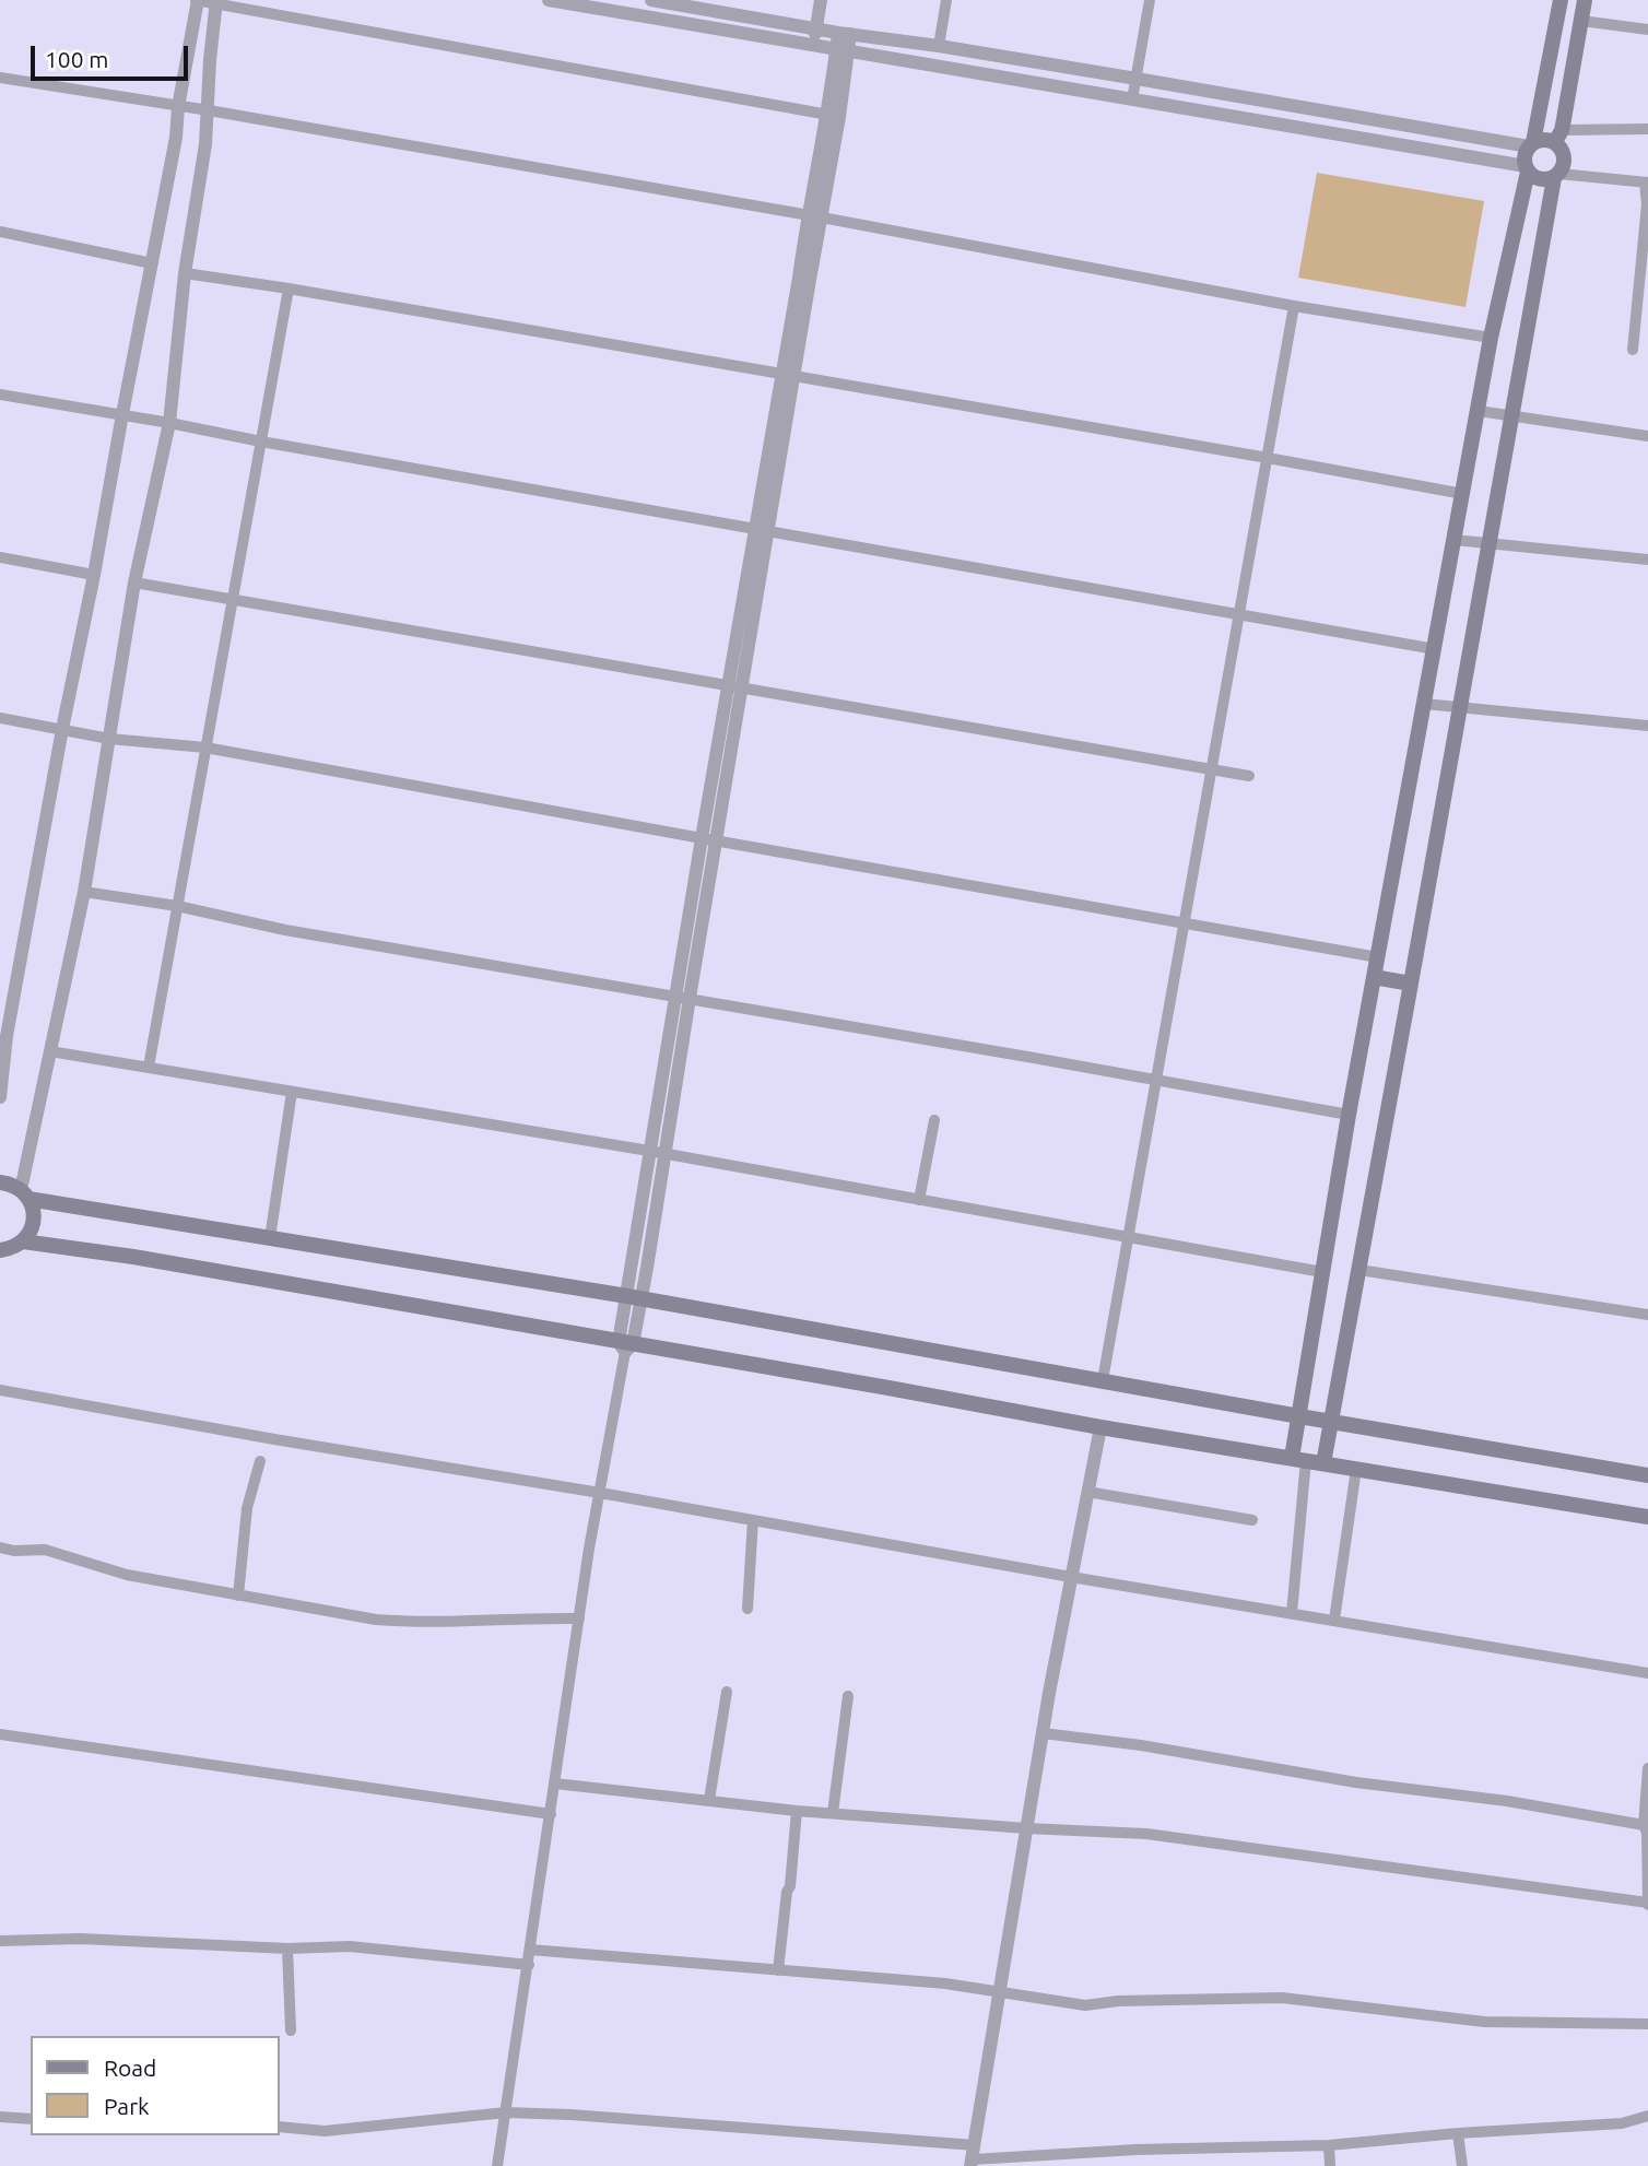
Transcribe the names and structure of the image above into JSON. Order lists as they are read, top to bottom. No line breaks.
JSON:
{"legend":["Road","Park"],"scale_bar":"100 m"}
